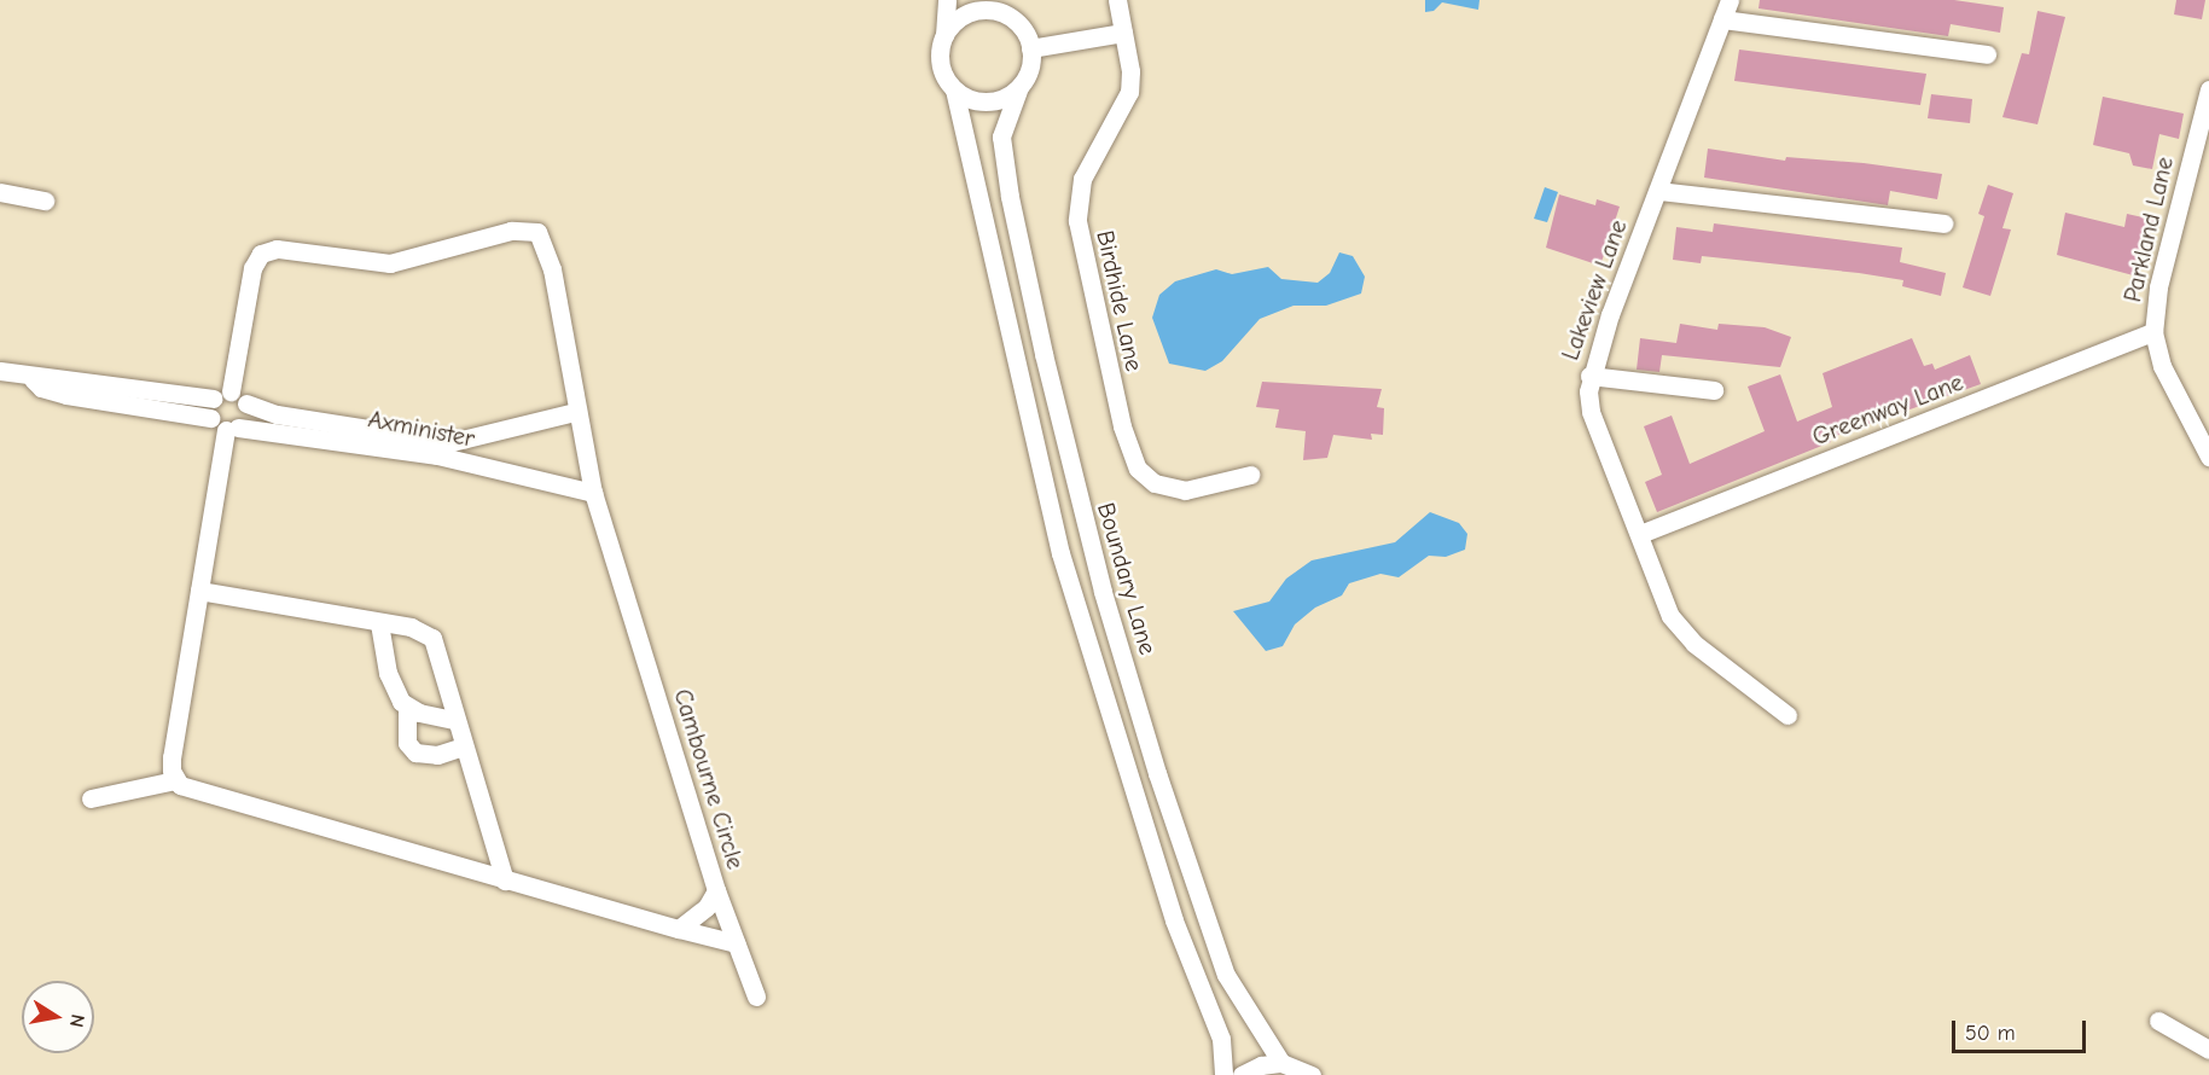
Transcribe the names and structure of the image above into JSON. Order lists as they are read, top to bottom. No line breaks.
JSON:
{"streets":{"street":["Parkland Lane","Lakeview Lane","Birdhide Lane","Greenway Lane","Axminister","Boundary Lane","Cambourne Circle"]},"crossings":[["Parkland Lane","Greenway Lane"],["Lakeview Lane","Greenway Lane"],["Axminister","Cambourne Circle"]],"scale_bar":"50 m","north":"right"}
